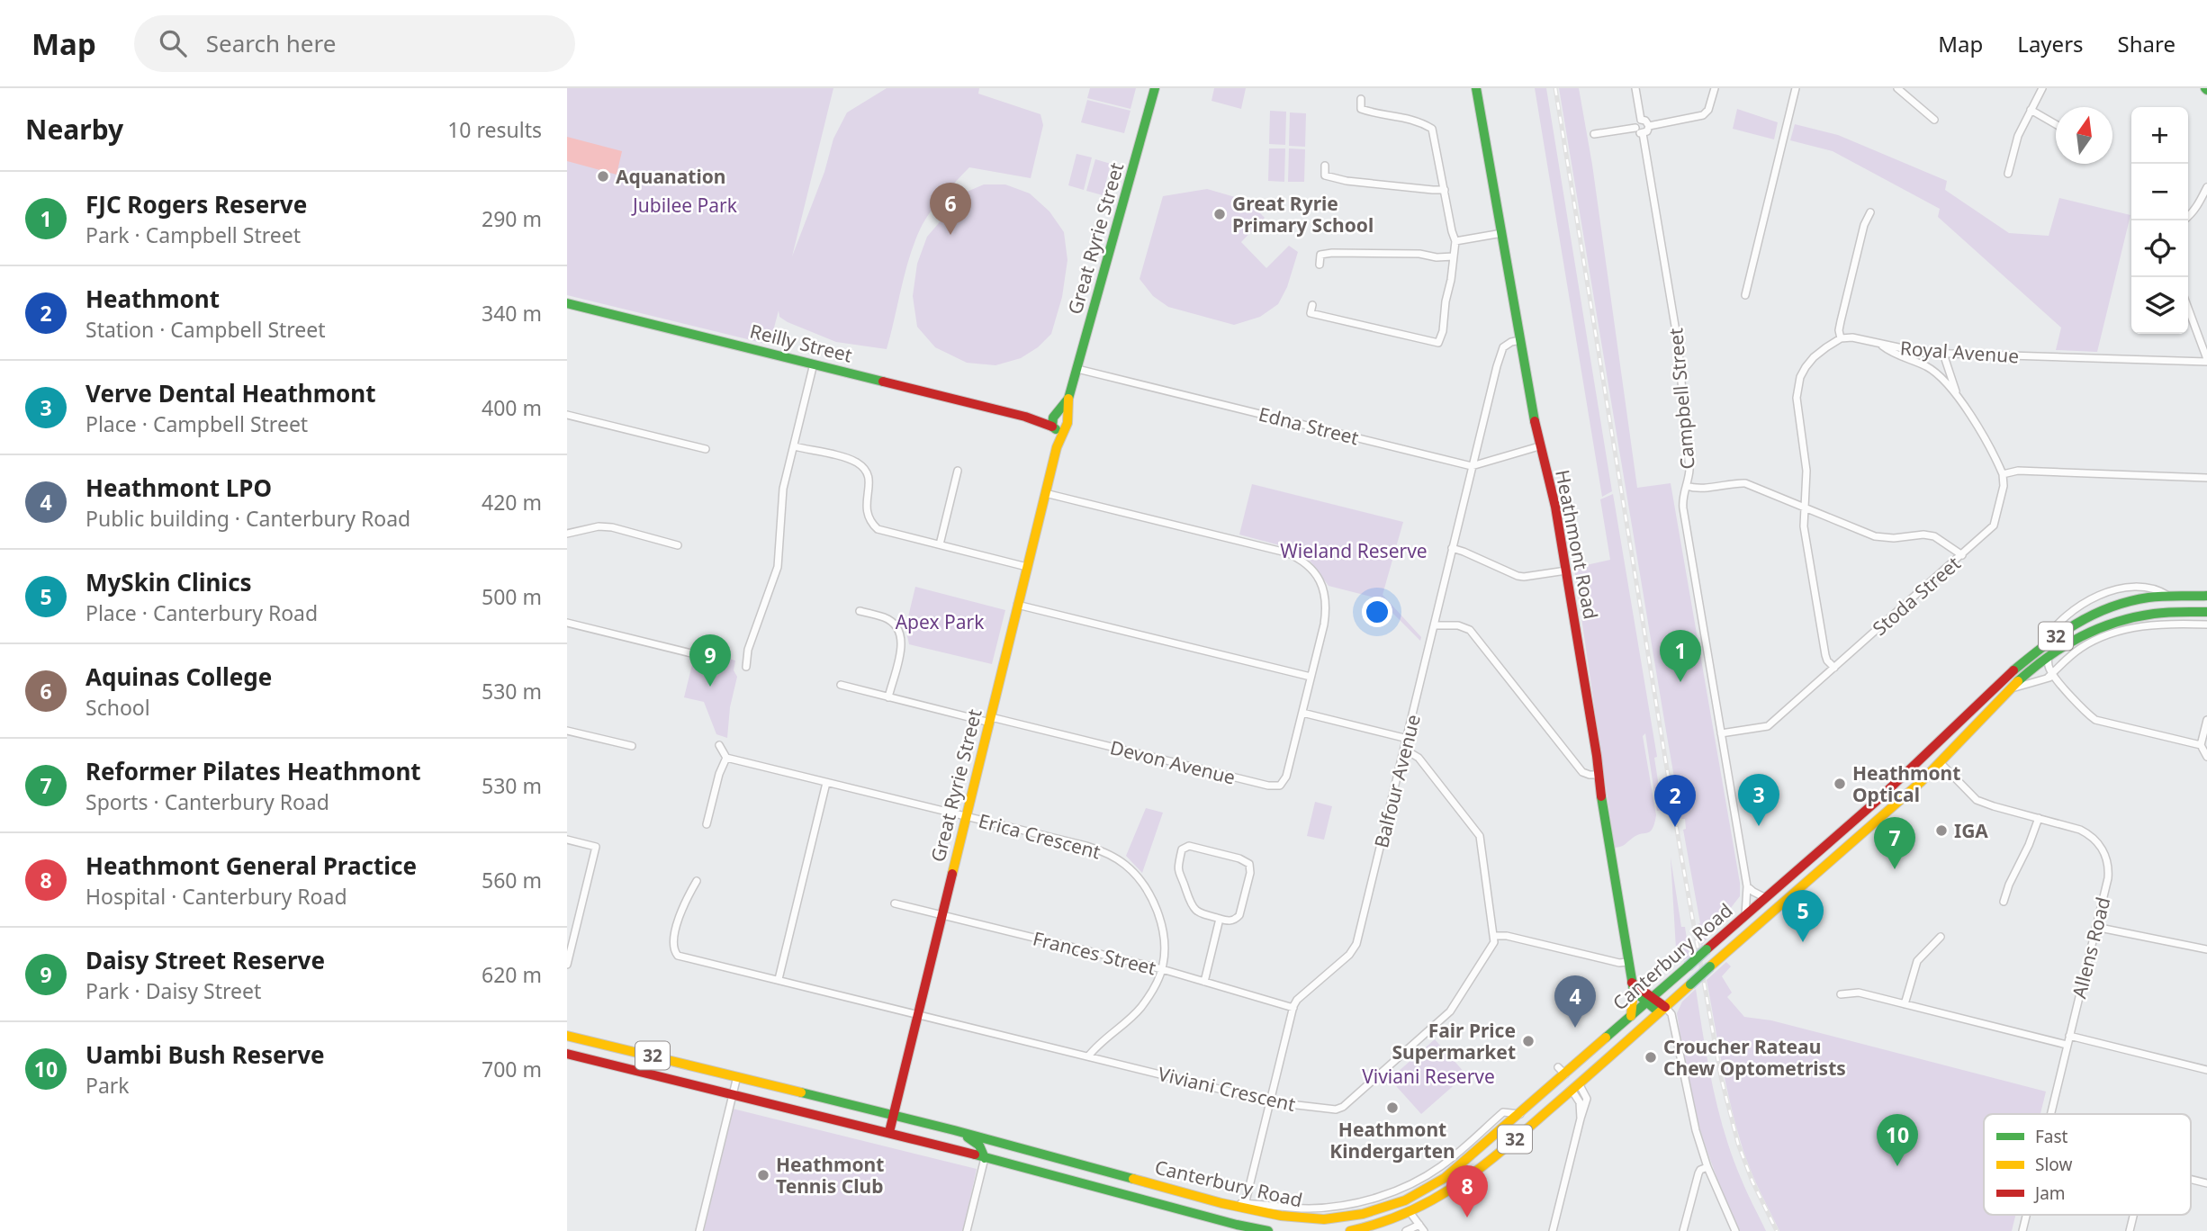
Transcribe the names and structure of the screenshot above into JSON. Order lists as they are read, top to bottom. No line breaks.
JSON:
{"streets":{"main road":["Great Ryrie Street","Reilly Street","Heathmont Road","32","Canterbury Road"],"street":["Royal Avenue","Campbell Street","Edna Street","Stoda Street","Devon Avenue","Balfour Avenue","Erica Crescent","Allens Road","Frances Street","Viviani Crescent"]},"crossings":[["Great Ryrie Street","Reilly Street"],["Great Ryrie Street","Edna Street"],["Great Ryrie Street","Devon Avenue"],["Great Ryrie Street","Erica Crescent"],["Great Ryrie Street","Frances Street"],["Great Ryrie Street","Canterbury Road"],["Great Ryrie Street","Viviani Crescent"],["Royal Avenue","Stoda Street"],["Campbell Street","Stoda Street"],["Campbell Street","Canterbury Road"],["Edna Street","Balfour Avenue"],["Heathmont Road","Balfour Avenue"],["Balfour Avenue","Frances Street"],["Balfour Avenue","Canterbury Road"],["Balfour Avenue","Viviani Crescent"],["Erica Crescent","Frances Street"],["Erica Crescent","Viviani Crescent"],["Allens Road","Canterbury Road"]],"parks":["Jubilee Park","Wieland Reserve","Apex Park","Viviani Reserve"],"places":["Aquanation","Great Ryrie Primary School","Heathmont Optical","IGA","Fair Price Supermarket","Croucher Rateau Chew Optometrists","Heathmont Kindergarten","Heathmont Tennis Club"],"legend":["Fast","Slow","Jam"],"north":"top","page":{"header":"Map","search":"Search here","nav":["Map","Layers","Share"],"heading":["Nearby","10 results"],"map_buttons":["+","−"],"list":[{"mark":"1","name":"FJC Rogers Reserve","note":"Park · Campbell Street","value":"290 m"},{"mark":"2","name":"Heathmont","note":"Station · Campbell Street","value":"340 m"},{"mark":"3","name":"Verve Dental Heathmont","note":"Place · Campbell Street","value":"400 m"},{"mark":"4","name":"Heathmont LPO","note":"Public building · Canterbury Road","value":"420 m"},{"mark":"5","name":"MySkin Clinics","note":"Place · Canterbury Road","value":"500 m"},{"mark":"6","name":"Aquinas College","note":"School","value":"530 m"},{"mark":"7","name":"Reformer Pilates Heathmont","note":"Sports · Canterbury Road","value":"530 m"},{"mark":"8","name":"Heathmont General Practice","note":"Hospital · Canterbury Road","value":"560 m"},{"mark":"9","name":"Daisy Street Reserve","note":"Park · Daisy Street","value":"620 m"},{"mark":"10","name":"Uambi Bush Reserve","note":"Park","value":"700 m"}],"pins":["6","1","9","3","2","7","5","4","10","8"]}}
